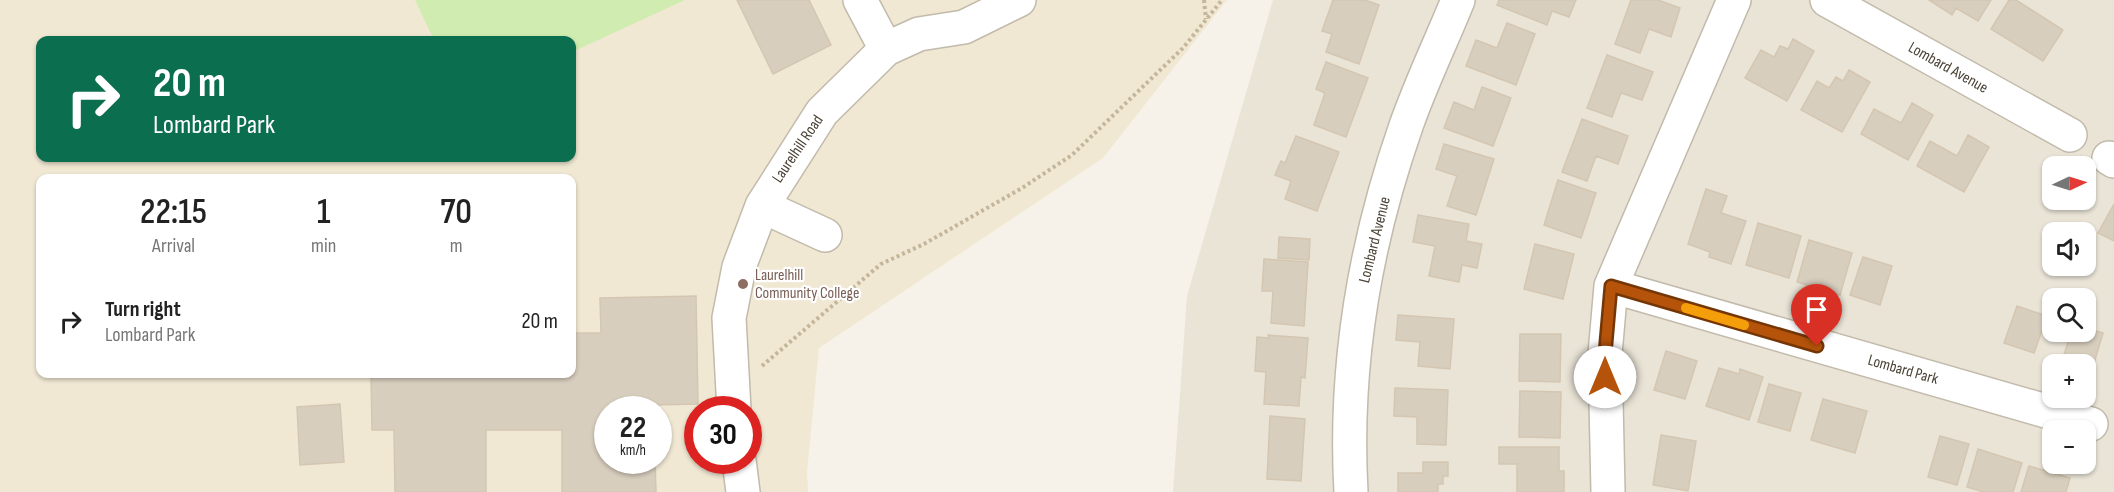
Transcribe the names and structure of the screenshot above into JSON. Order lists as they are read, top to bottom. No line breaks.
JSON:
{"streets":{"street":["Lombard Avenue","Laurelhill Road","Lombard Park"]},"places":["Laurelhill Community College"],"north":"right","page":{"turn":["20 m","Lombard Park"],"map_buttons":["+","−"],"eta":["22:15","Arrival","1","min","70","m"],"list":[{"name":"Turn right","note":"Lombard Park","value":"20 m"}],"speed":"22 km/h","limit":"30"}}
